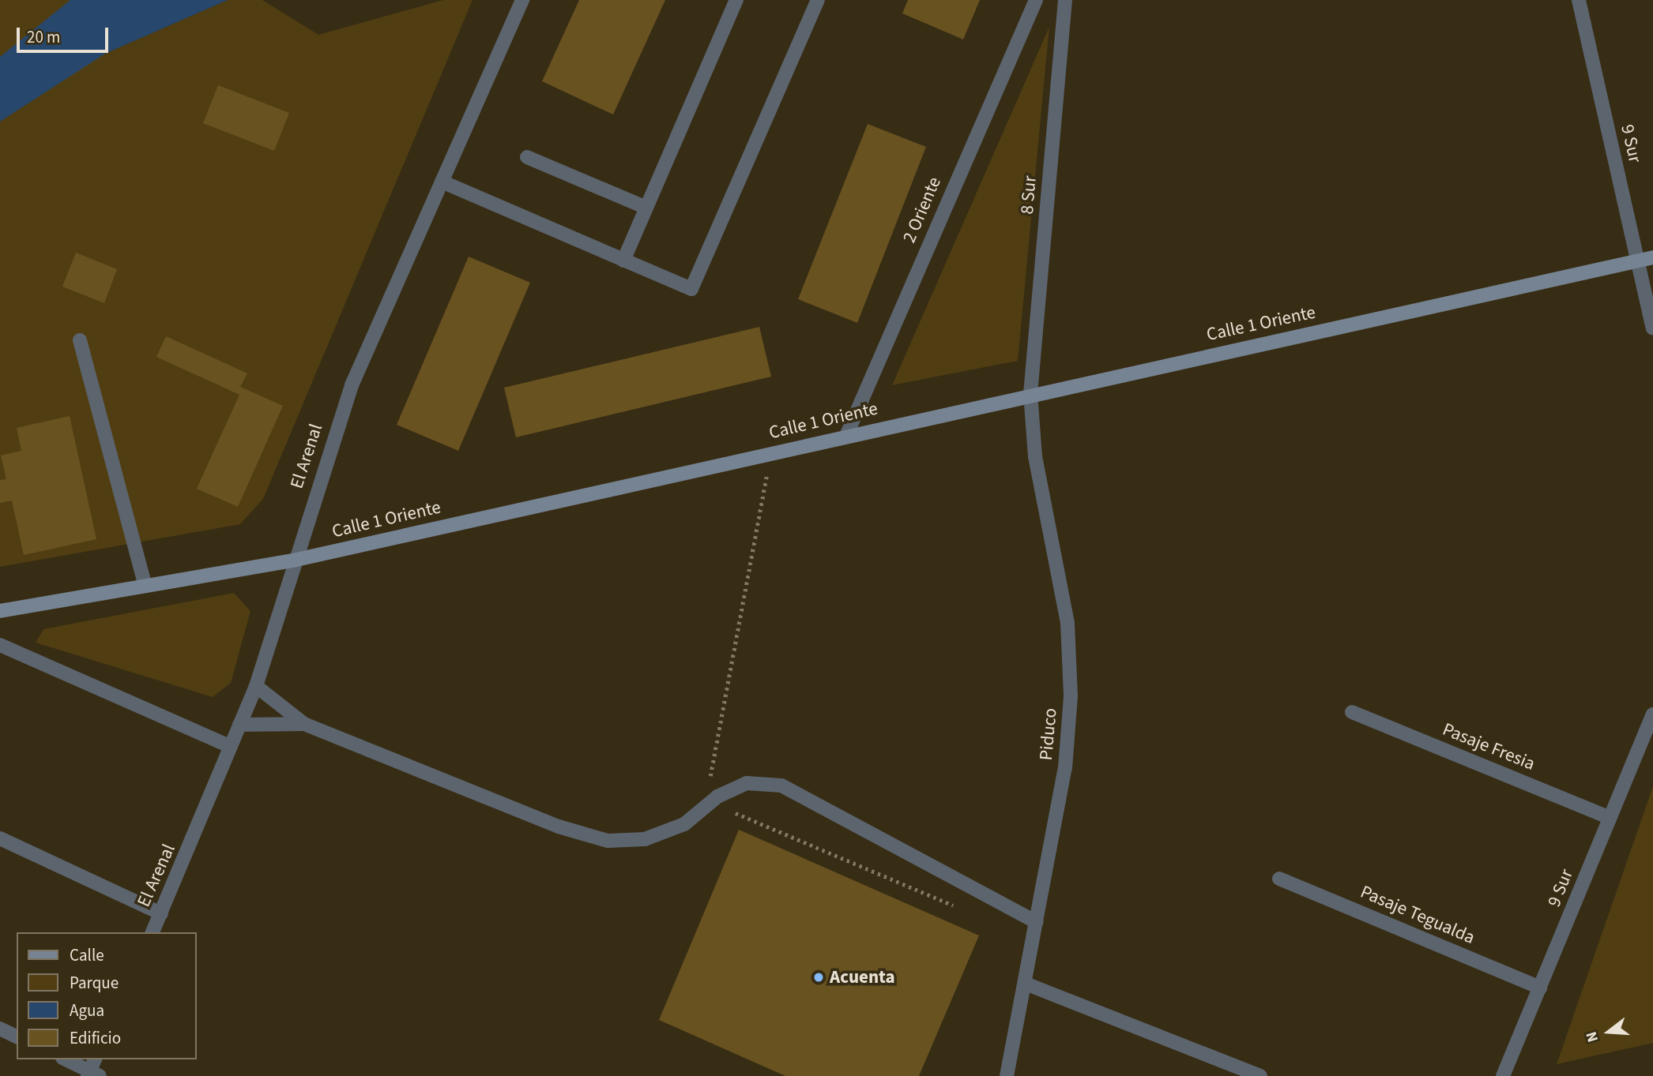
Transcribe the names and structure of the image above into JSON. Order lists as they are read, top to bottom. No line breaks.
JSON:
{"streets":{"main road":["Calle 1 Oriente"],"street":["9 Sur","8 Sur","2 Oriente","El Arenal","Piduco","Pasaje Fresia","Pasaje Tegualda"]},"crossings":[["9 Sur","Calle 1 Oriente"],["9 Sur","Pasaje Fresia"],["9 Sur","Pasaje Tegualda"],["8 Sur","Calle 1 Oriente"],["8 Sur","Piduco"],["2 Oriente","Calle 1 Oriente"],["Calle 1 Oriente","El Arenal"],["Calle 1 Oriente","Piduco"]],"places":["Acuenta"],"legend":["Calle","Parque","Agua","Edificio"],"scale_bar":"20 m","north":"left"}
